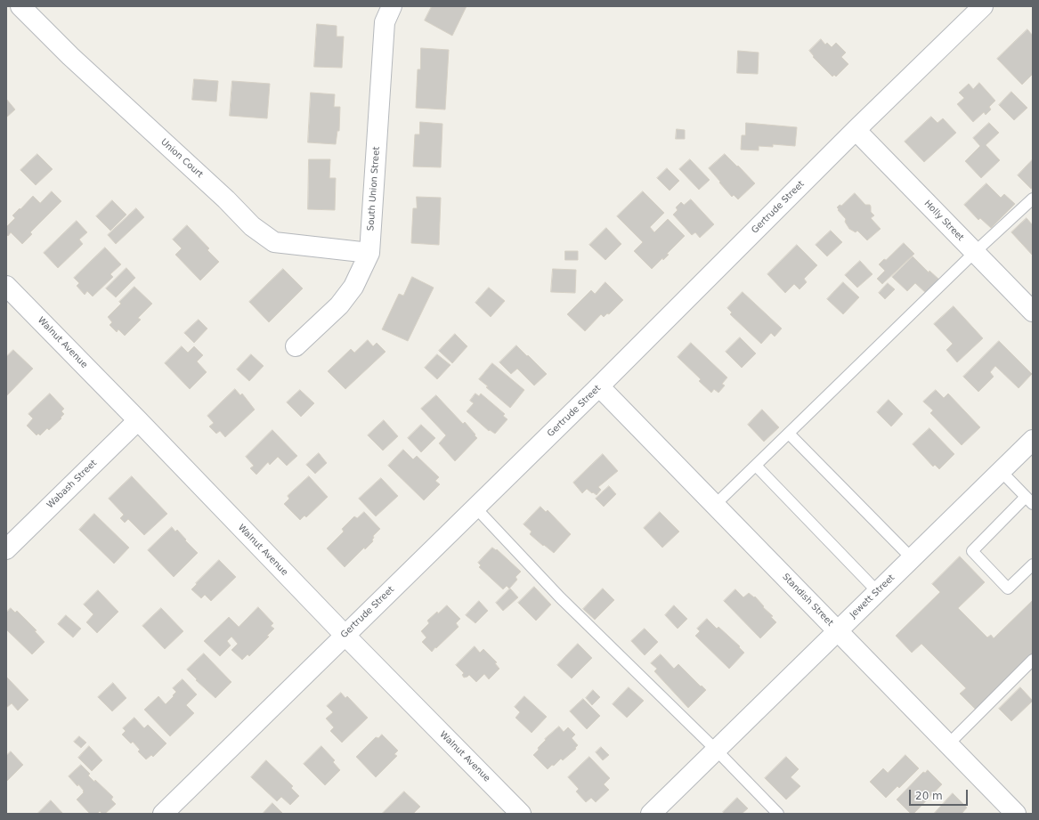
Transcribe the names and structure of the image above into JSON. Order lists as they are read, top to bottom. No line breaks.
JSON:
{"streets":{"street":["Union Court","South Union Street","Gertrude Street","Holly Street","Walnut Avenue","Wabash Street","Jewett Street","Standish Street"]},"crossings":[["Union Court","South Union Street"],["Gertrude Street","Holly Street"],["Gertrude Street","Walnut Avenue"],["Gertrude Street","Standish Street"],["Walnut Avenue","Wabash Street"],["Jewett Street","Standish Street"]],"scale_bar":"20 m"}
